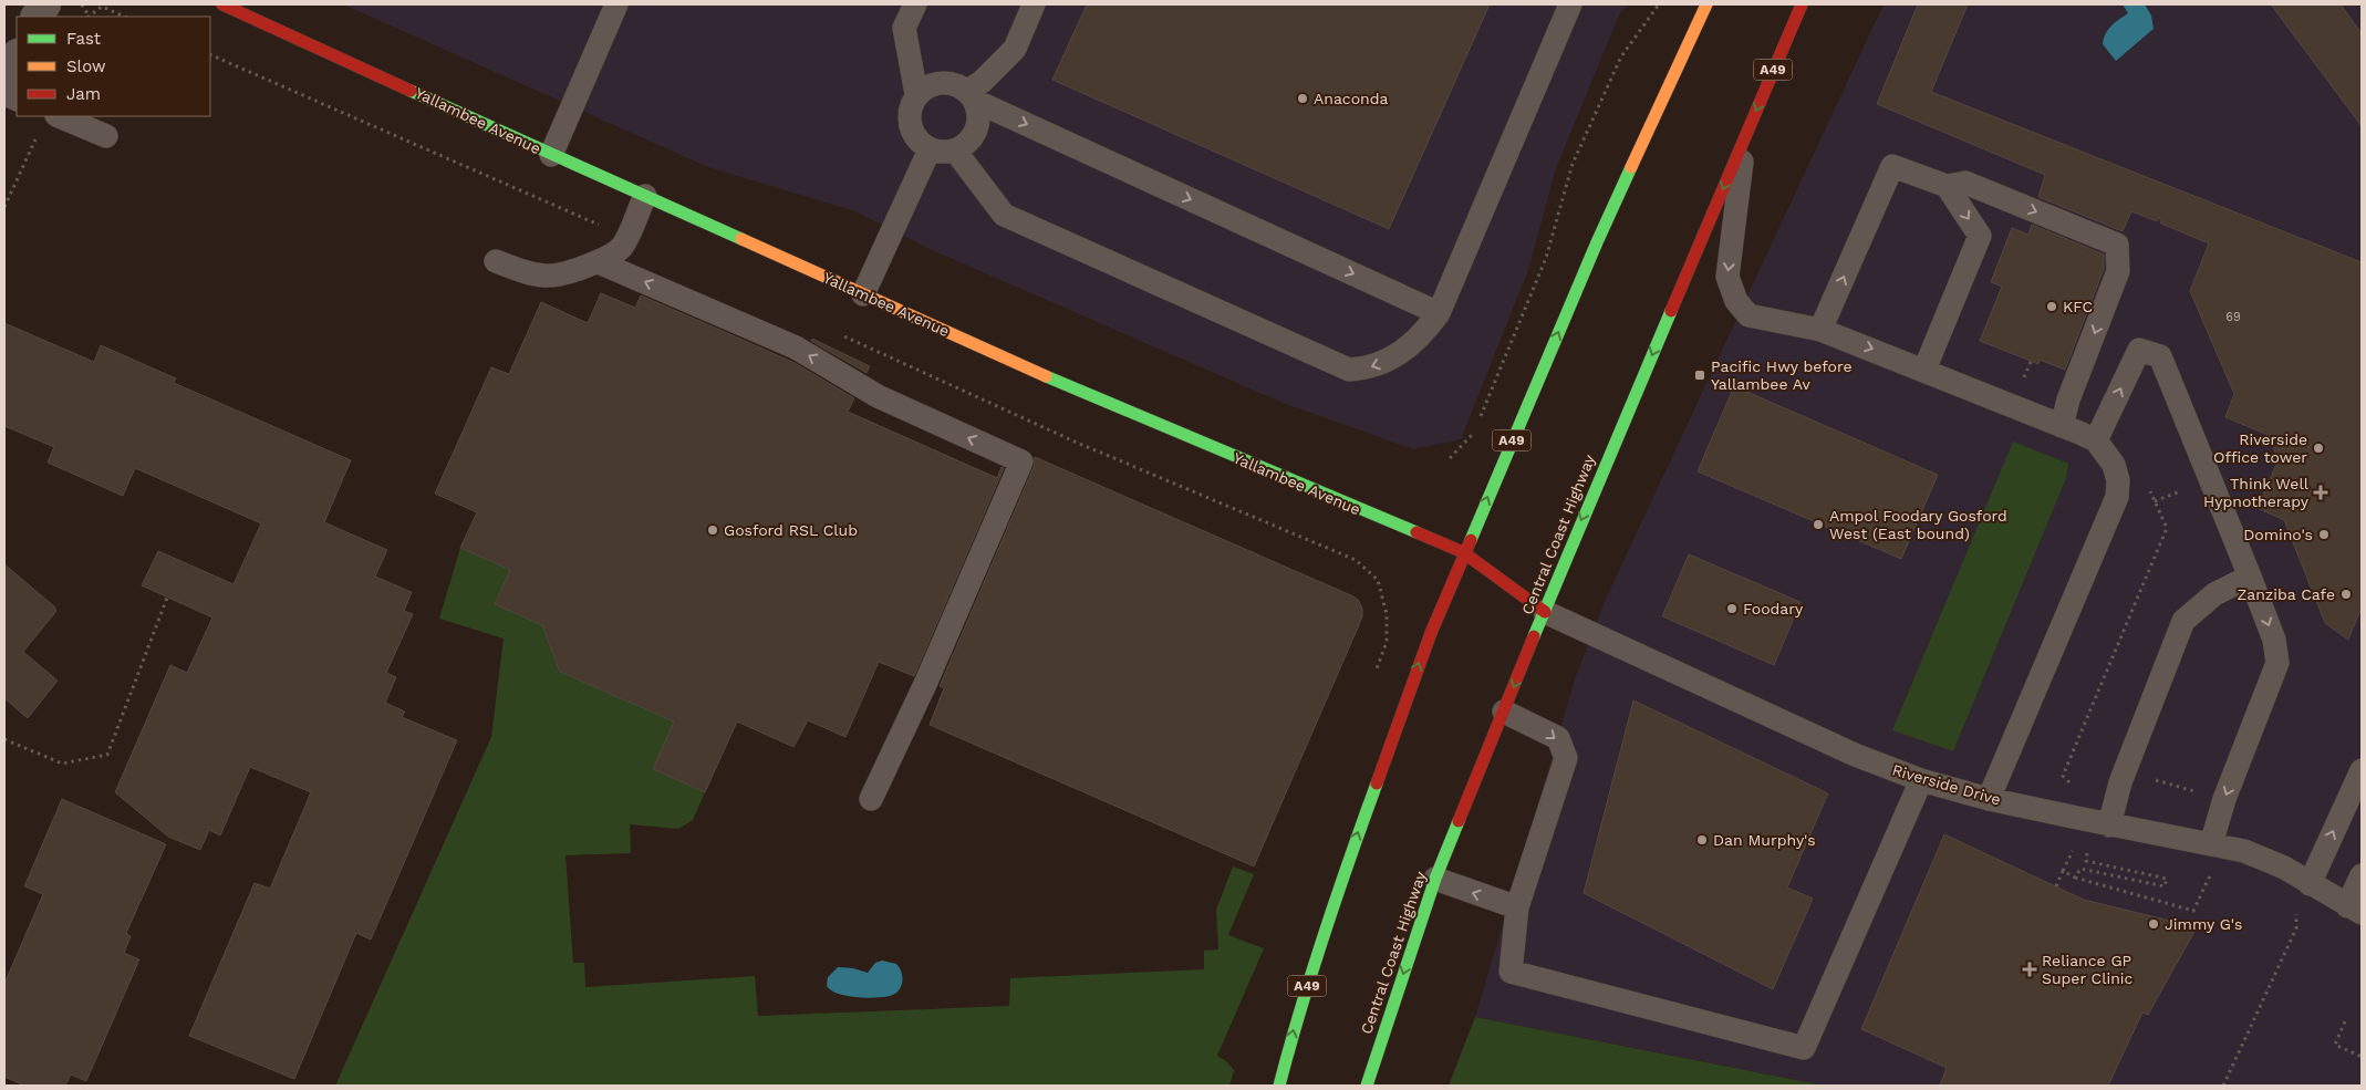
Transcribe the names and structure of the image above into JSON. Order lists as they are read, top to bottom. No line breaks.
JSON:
{"streets":{"main road":["A49","Yallambee Avenue","Central Coast Highway"],"lane":["Riverside Drive"]},"crossings":[["A49","Yallambee Avenue"],["Yallambee Avenue","Central Coast Highway"],["Yallambee Avenue","Riverside Drive"],["Central Coast Highway","Riverside Drive"]],"places":{"other":["Anaconda","KFC","Riverside Office tower","Ampol Foodary Gosford West (East bound)","Gosford RSL Club","Domino's","Zanziba Cafe","Foodary","Dan Murphy's","Jimmy G's"],"transit":["Pacific Hwy before Yallambee Av"],"health":["Think Well Hypnotherapy","Reliance GP Super Clinic"]},"house_numbers":["69"],"legend":["Fast","Slow","Jam"]}
